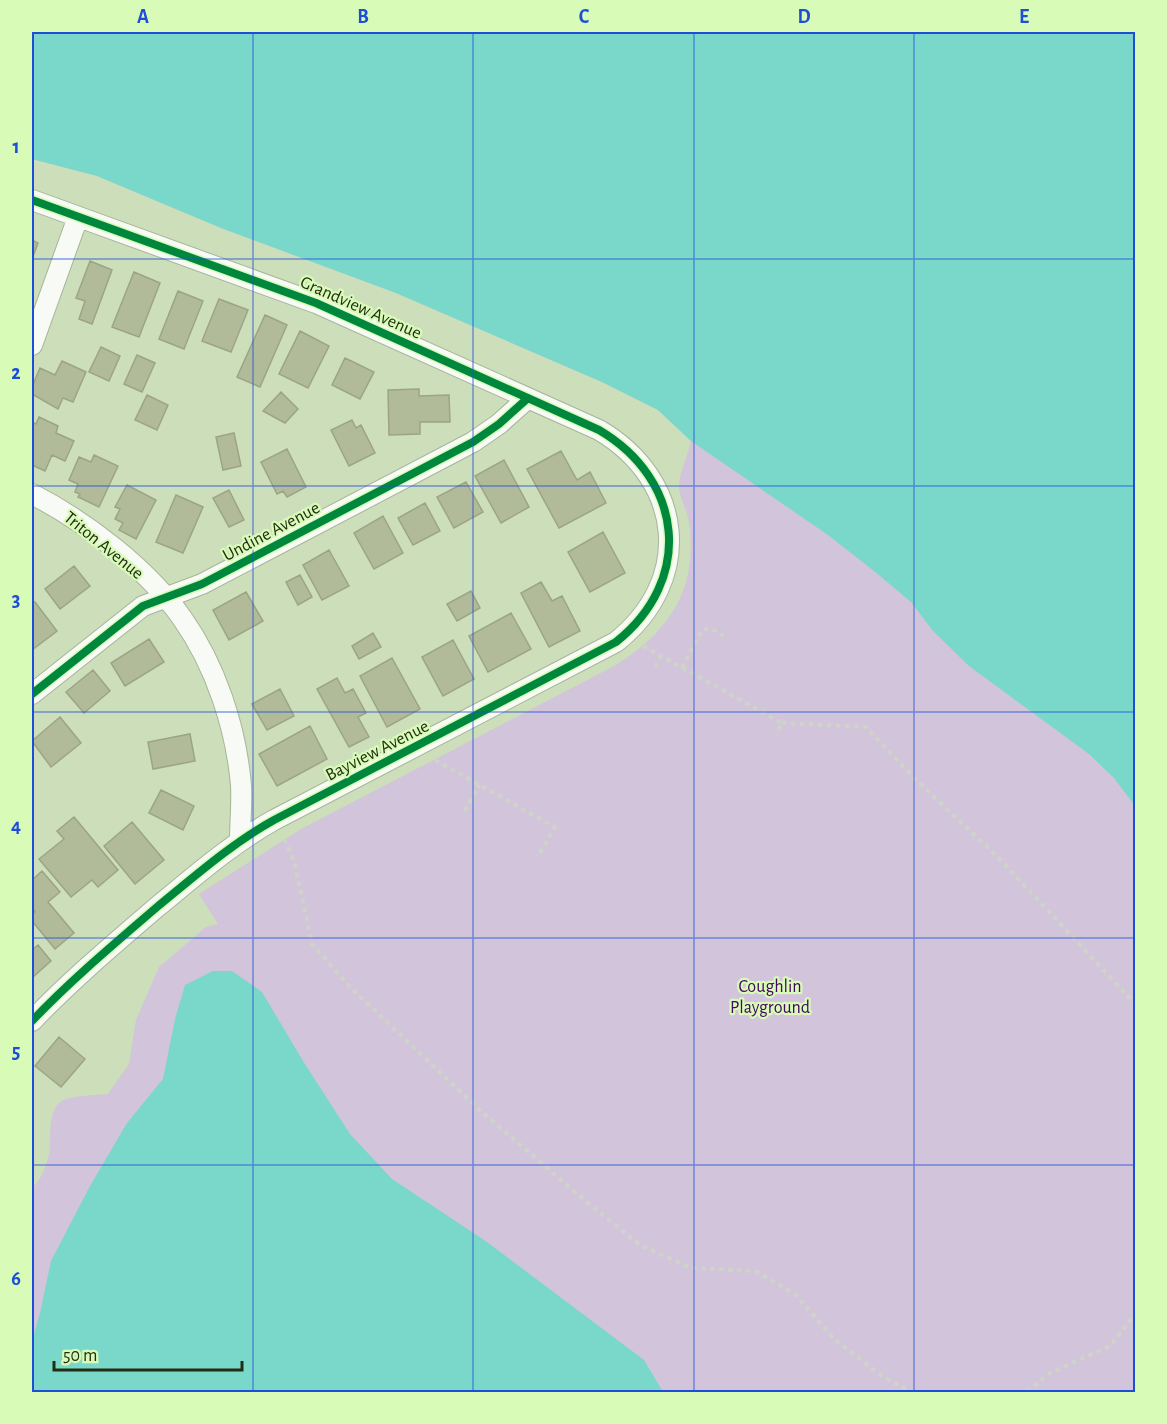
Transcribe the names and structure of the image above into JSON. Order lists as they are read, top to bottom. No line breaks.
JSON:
{"streets":{"street":["Grandview Avenue","Undine Avenue","Triton Avenue","Bayview Avenue"]},"crossings":[["Grandview Avenue","Undine Avenue"],["Grandview Avenue","Bayview Avenue"],["Undine Avenue","Triton Avenue"],["Triton Avenue","Bayview Avenue"]],"parks":["Coughlin Playground"],"scale_bar":"50 m","grid":{"columns":["A","B","C","D","E"],"rows":["1","2","3","4","5","6"]}}
